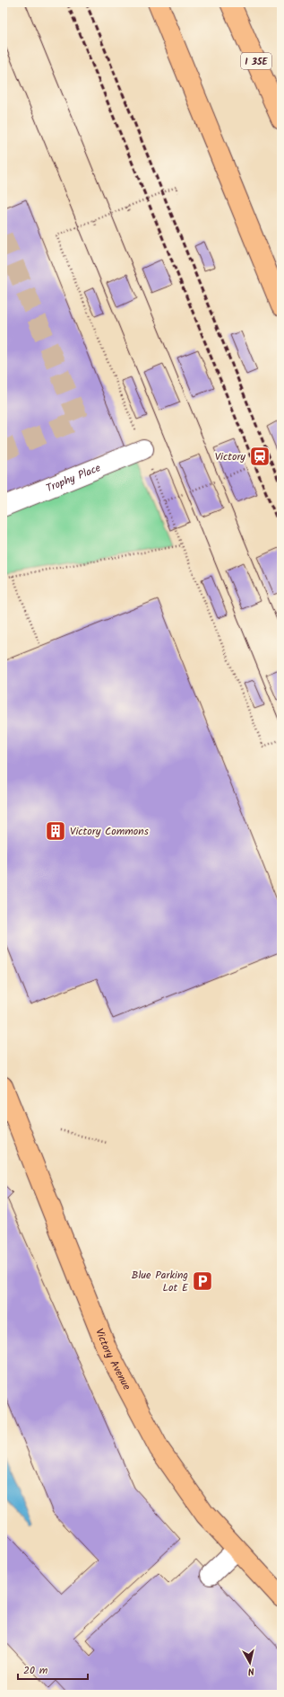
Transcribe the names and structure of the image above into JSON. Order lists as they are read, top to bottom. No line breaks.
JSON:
{"streets":{"main road":["I 35E","Victory Avenue"],"street":["Trophy Place"]},"places":{"station":["Victory"],"building":["Victory Commons"],"parking":["Blue Parking Lot E"]},"scale_bar":"20 m","north":"bottom"}
